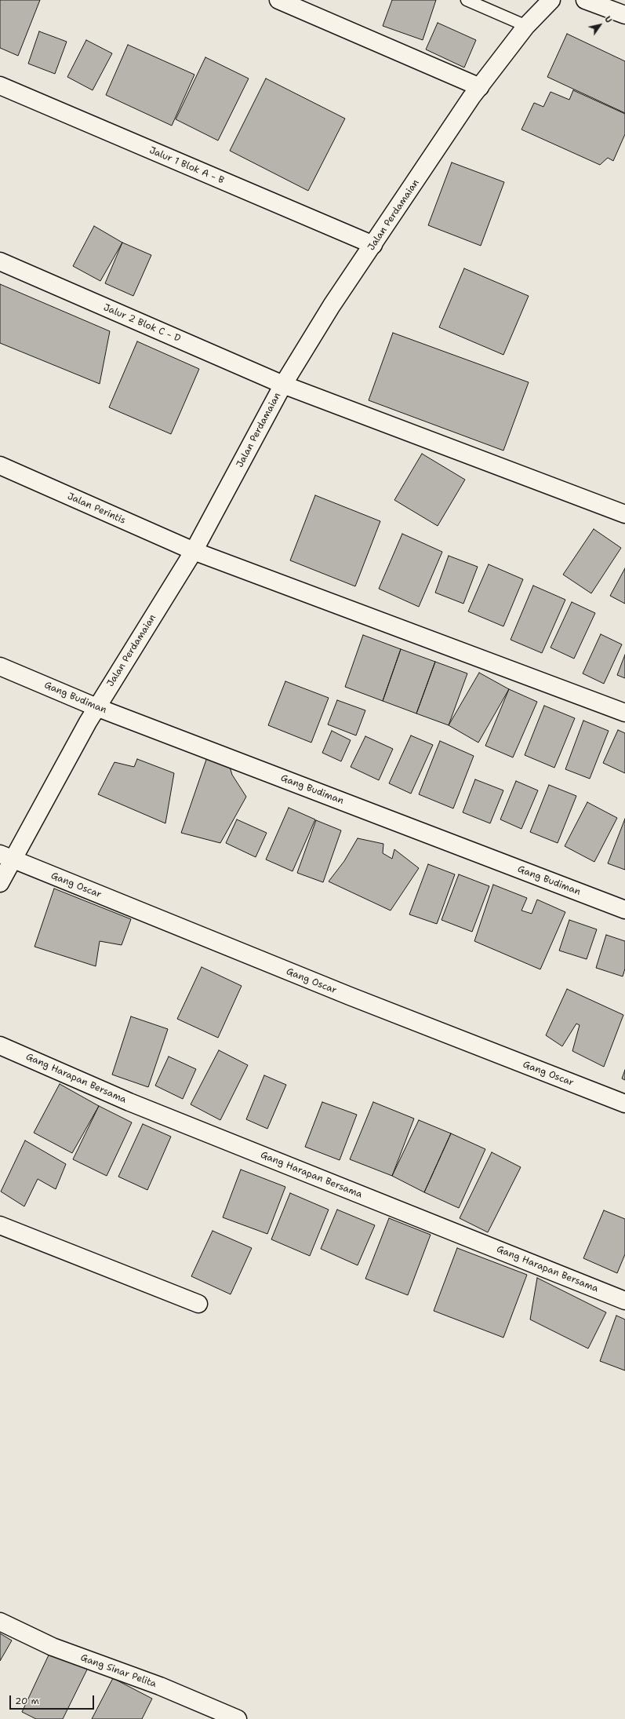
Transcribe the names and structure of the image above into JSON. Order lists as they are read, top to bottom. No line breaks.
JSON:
{"streets":{"street":["Jalur 1 Blok A - B","Jalan Perdamaian","Jalur 2 Blok C - D","Jalan Perintis","Gang Budiman","Gang Oscar","Gang Harapan Bersama","Gang Sinar Pelita"]},"crossings":[["Jalur 1 Blok A - B","Jalan Perdamaian"],["Jalan Perdamaian","Jalur 2 Blok C - D"],["Jalan Perdamaian","Jalan Perintis"],["Jalan Perdamaian","Gang Budiman"],["Jalan Perdamaian","Gang Oscar"]],"scale_bar":"20 m","north":"top right"}
